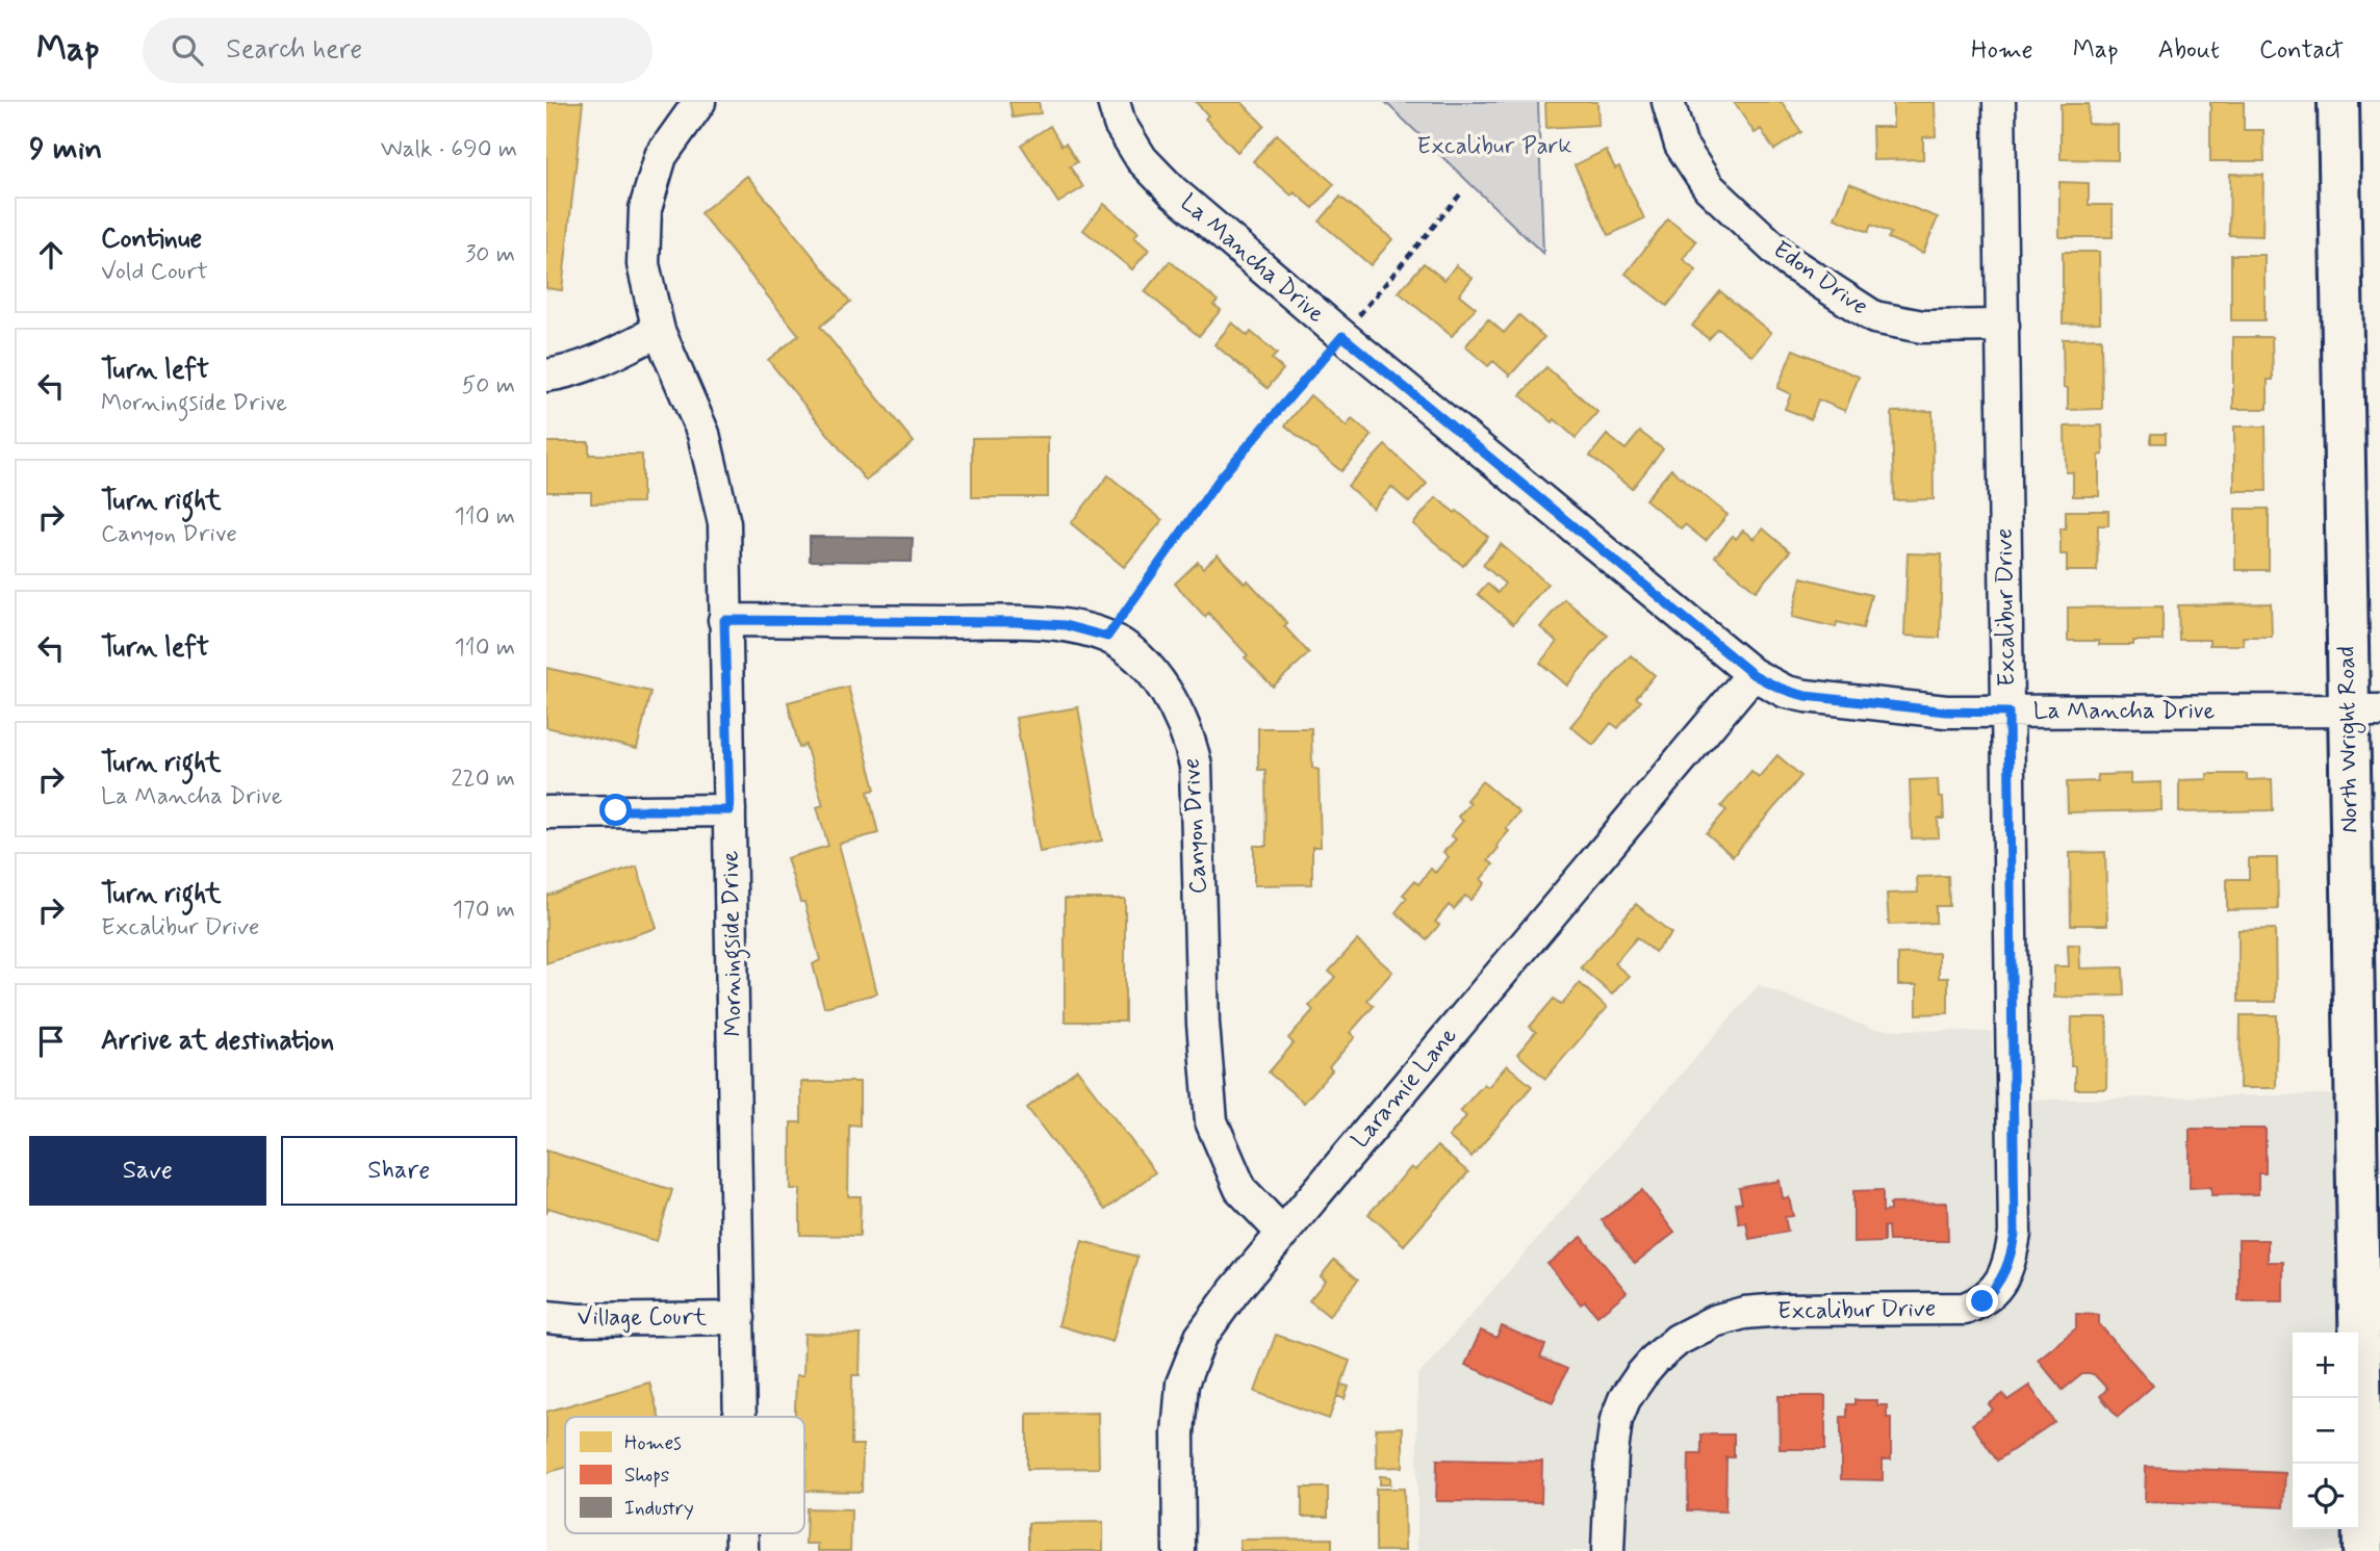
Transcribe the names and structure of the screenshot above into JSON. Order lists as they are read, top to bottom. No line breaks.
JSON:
{"streets":{"main road":["North Wright Road"],"street":["La Mancha Drive","Edon Drive","Excalibur Drive","Canyon Drive","Morningside Drive","Laramie Lane","Village Court"]},"crossings":[["La Mancha Drive","Excalibur Drive"],["La Mancha Drive","North Wright Road"],["La Mancha Drive","Laramie Lane"],["Edon Drive","Excalibur Drive"],["Canyon Drive","Morningside Drive"],["Canyon Drive","Laramie Lane"],["Morningside Drive","Village Court"]],"parks":["Excalibur Park"],"legend":["Homes","Shops","Industry"],"page":{"header":"Map","search":"Search here","nav":["Home","Map","About","Contact"],"heading":["9 min","Walk · 690 m"],"list":[["Continue","Vold Court","30 m"],["Turn left","Morningside Drive","50 m"],["Turn right","Canyon Drive","110 m"],["Turn left","110 m"],["Turn right","La Mancha Drive","220 m"],["Turn right","Excalibur Drive","170 m"],"Arrive at destination"],"buttons":["Save","Share"],"map_buttons":["+","−"]}}
